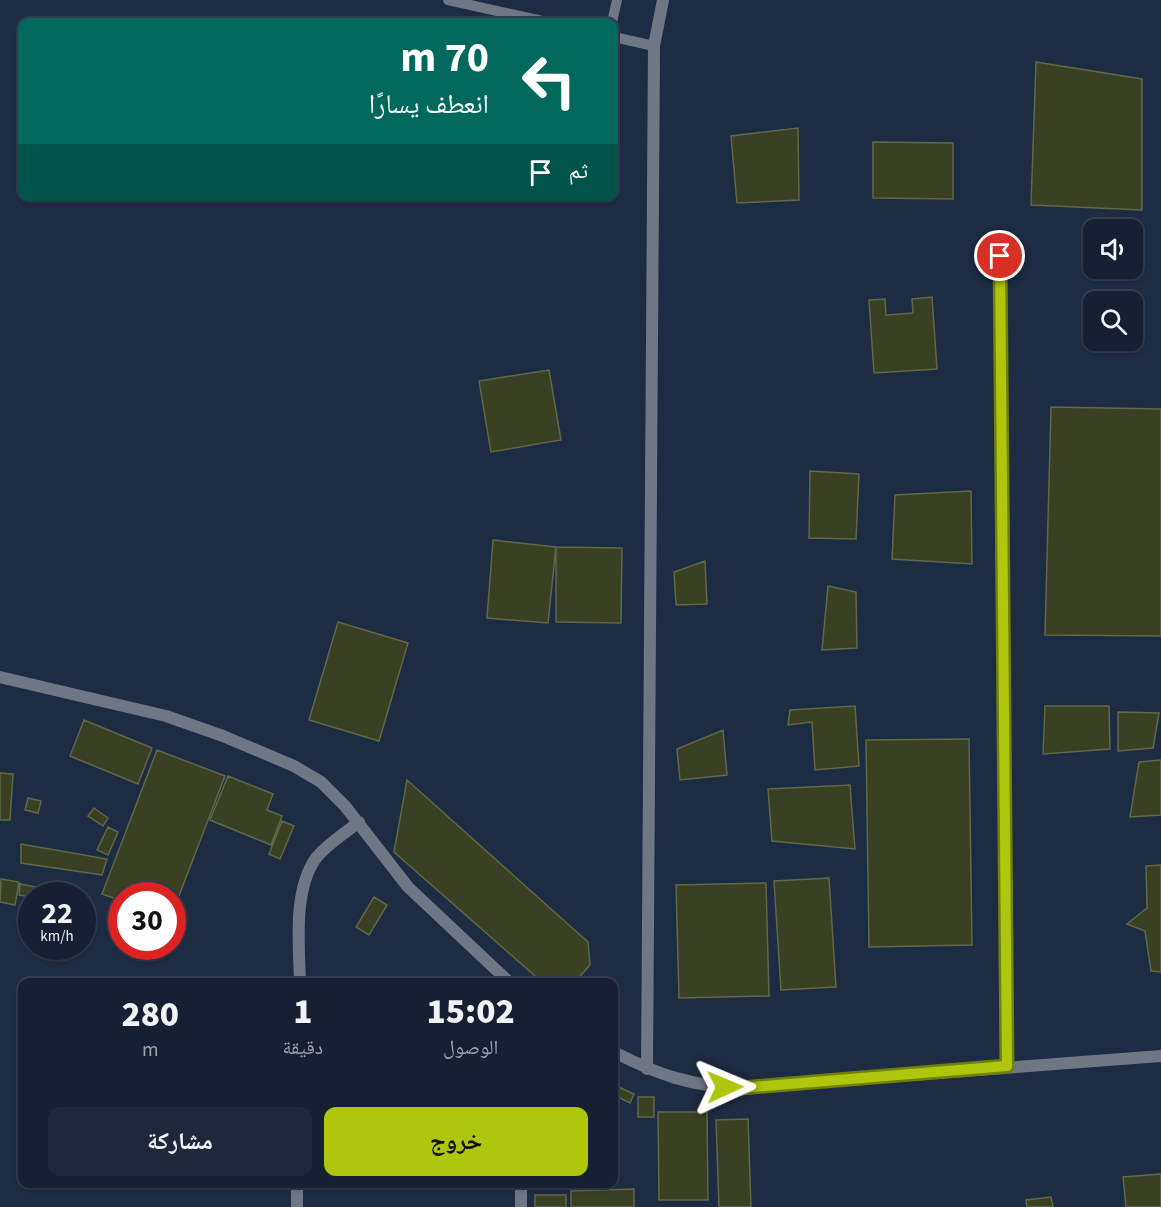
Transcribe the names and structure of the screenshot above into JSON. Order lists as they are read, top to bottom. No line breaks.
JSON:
{"page":{"turn":["70 m","انعطف يسارًا"],"then":"ثم","speed":"22 km/h","limit":"30","eta":["15:02","الوصول","1","دقيقة","280","m"],"buttons":["خروج","مشاركة"]}}
